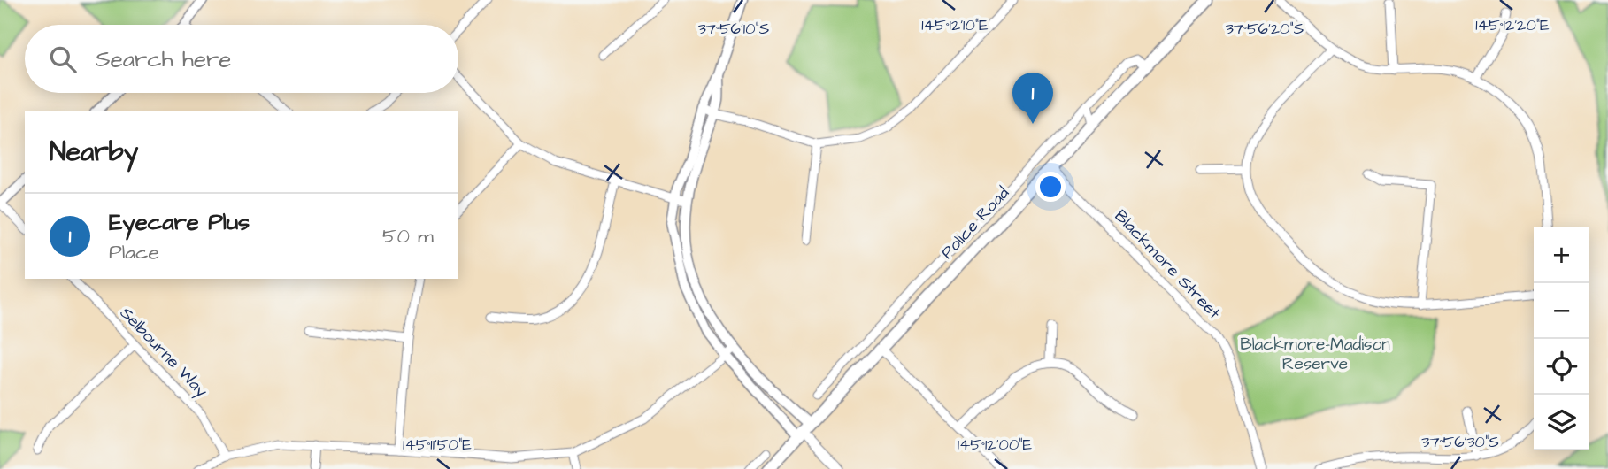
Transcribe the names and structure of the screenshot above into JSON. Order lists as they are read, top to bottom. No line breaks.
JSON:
{"streets":{"main road":["Police Road"],"street":["Blackmore Street","Selbourne Way"]},"crossings":[["Police Road","Blackmore Street"]],"parks":["Blackmore-Madison Reserve"],"page":{"search":"Search here","pins":"1","heading":"Nearby","list":[{"mark":"1","name":"Eyecare Plus","note":"Place","value":"50 m"}],"map_buttons":["+","−"]},"coordinates":["145°12'10\"E","145°12'20\"E","37°56'10\"S","37°56'20\"S","37°56'30\"S","145°11'50\"E","145°12'00\"E"]}
